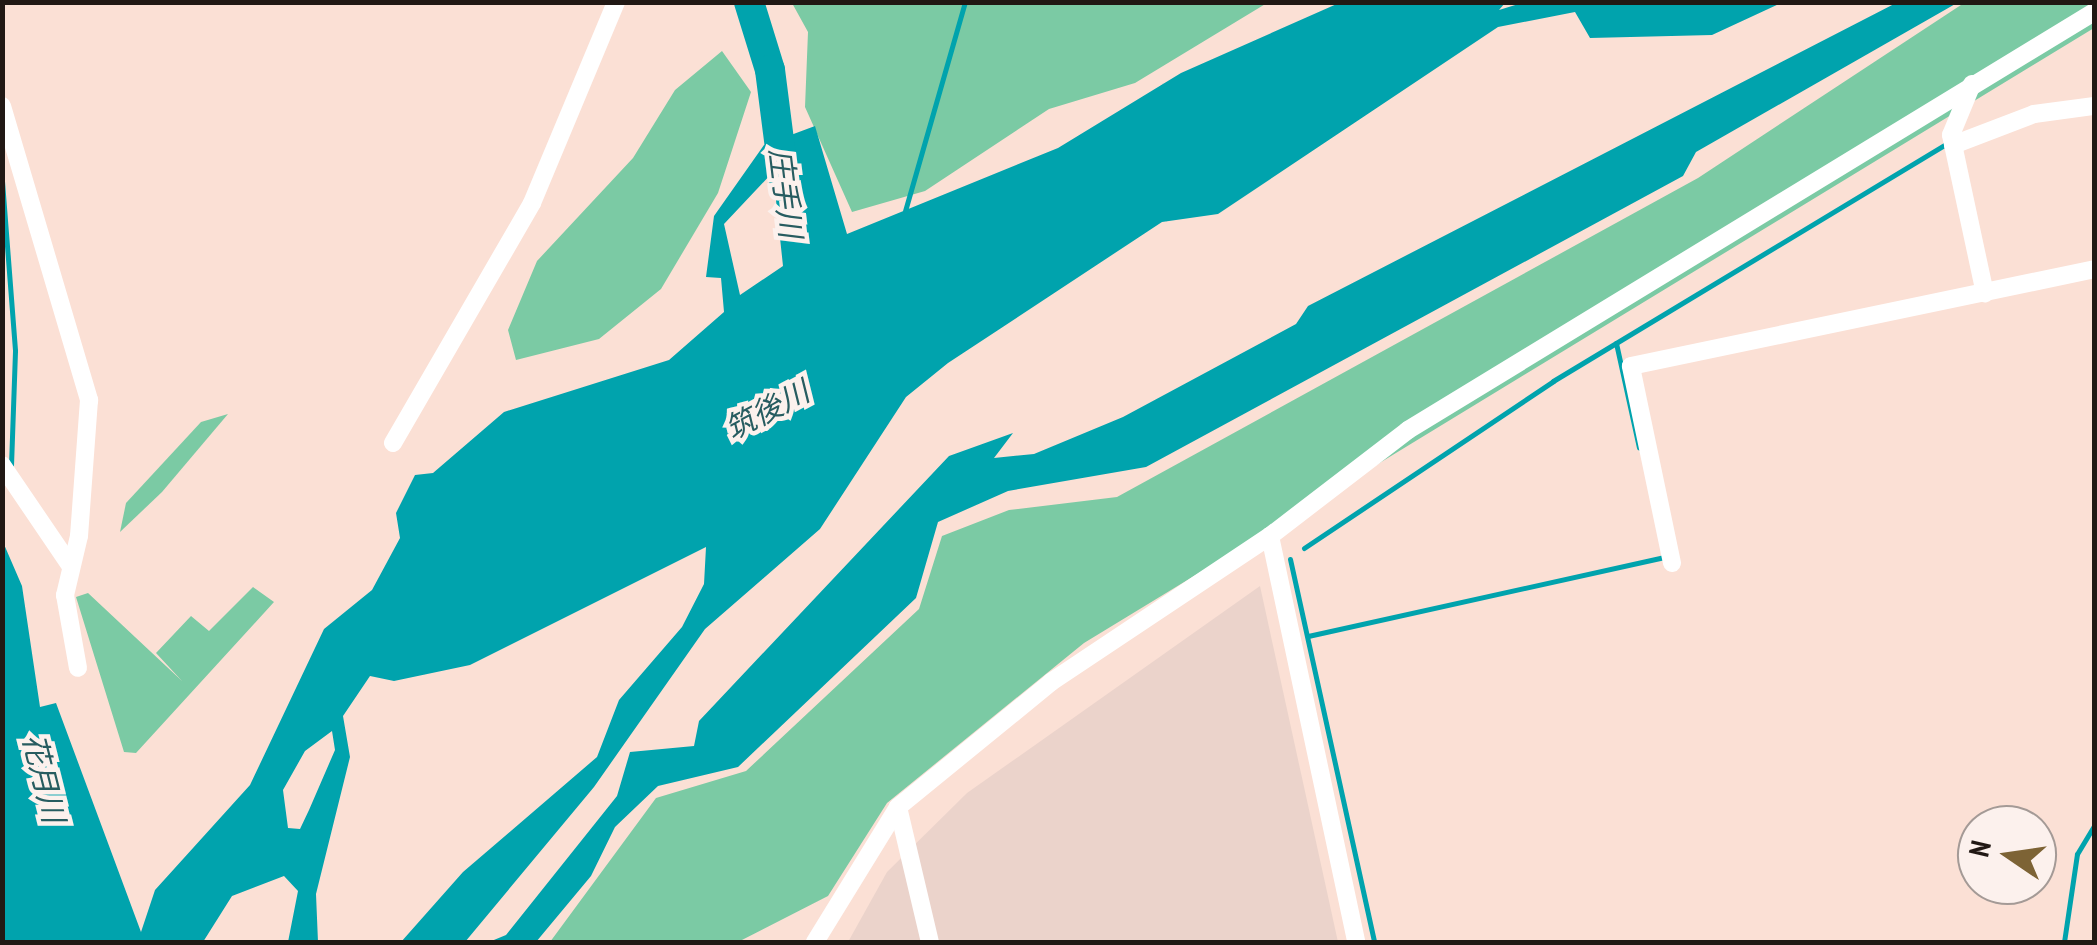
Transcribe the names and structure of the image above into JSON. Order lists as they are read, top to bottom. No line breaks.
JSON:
{"water":["庄手川","筑後川","花月川"],"north":"left"}
